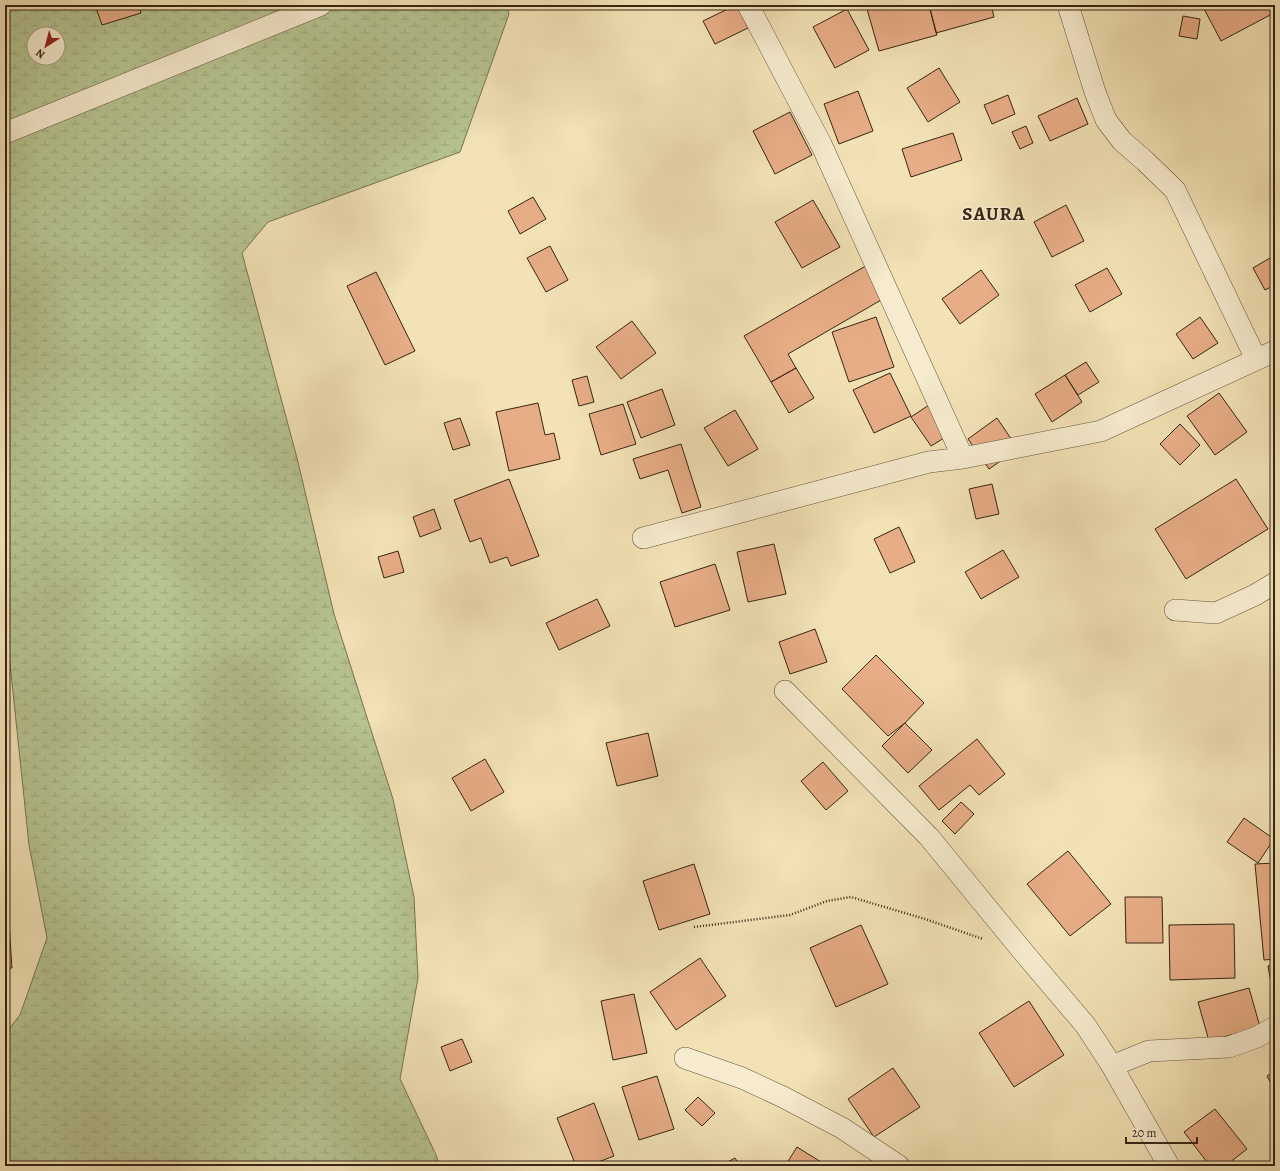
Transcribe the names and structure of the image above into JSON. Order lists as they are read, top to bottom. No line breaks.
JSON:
{"districts":["SAURA"],"scale_bar":"20 m","north":"bottom left"}
